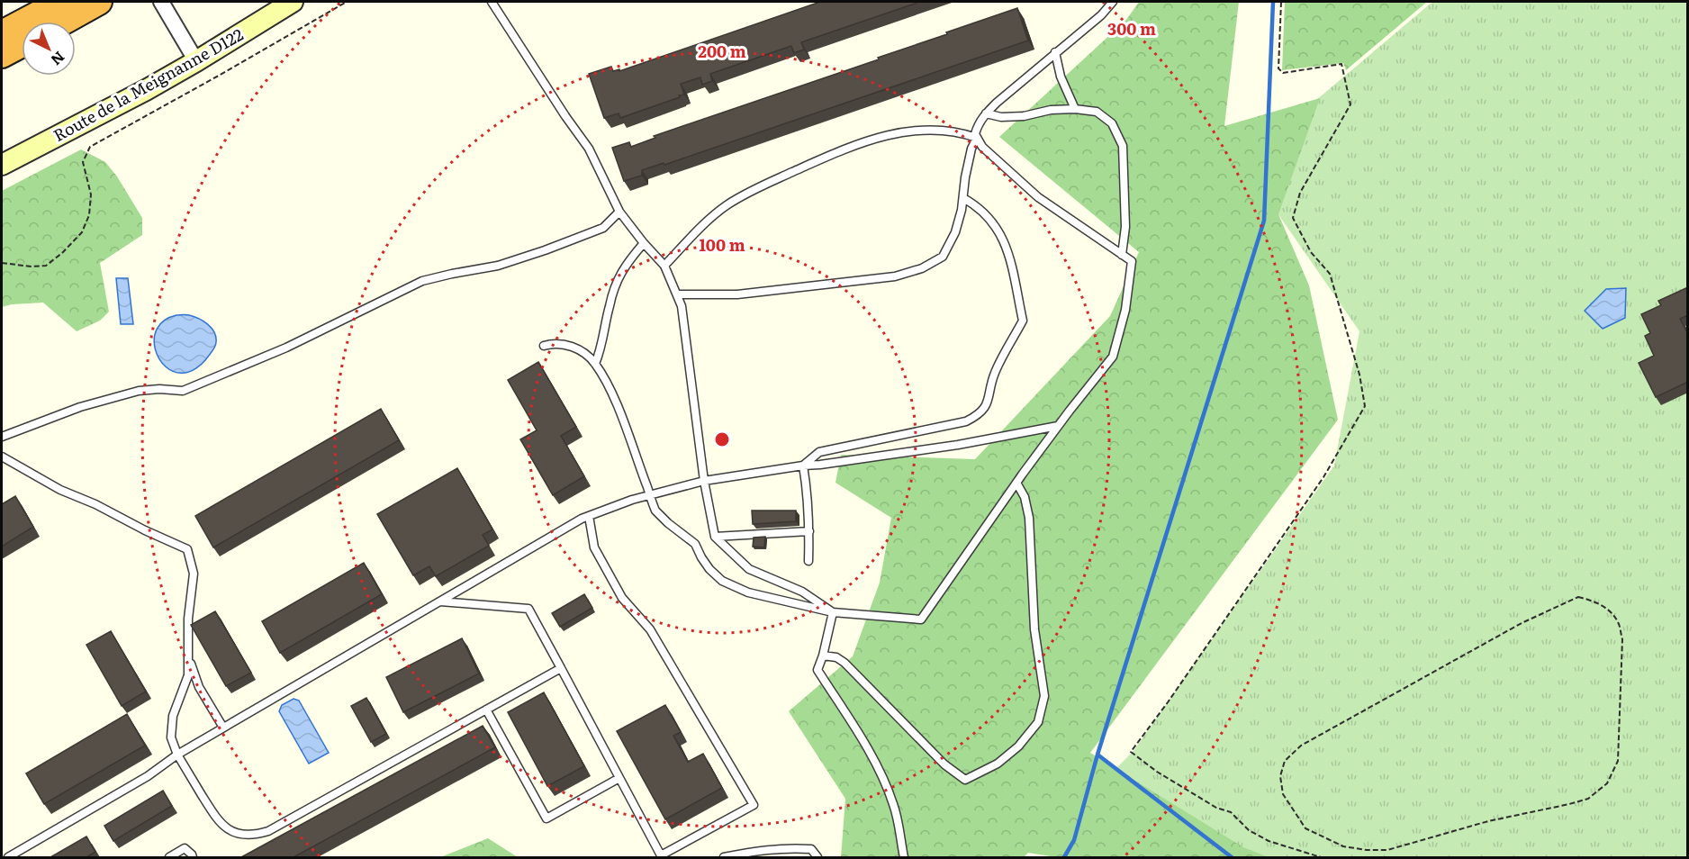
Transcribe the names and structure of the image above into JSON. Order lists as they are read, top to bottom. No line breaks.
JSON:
{"streets":{"street":["Route de la Meignanne D122"]},"north":"bottom right","rings":["300 m","200 m","100 m"]}
